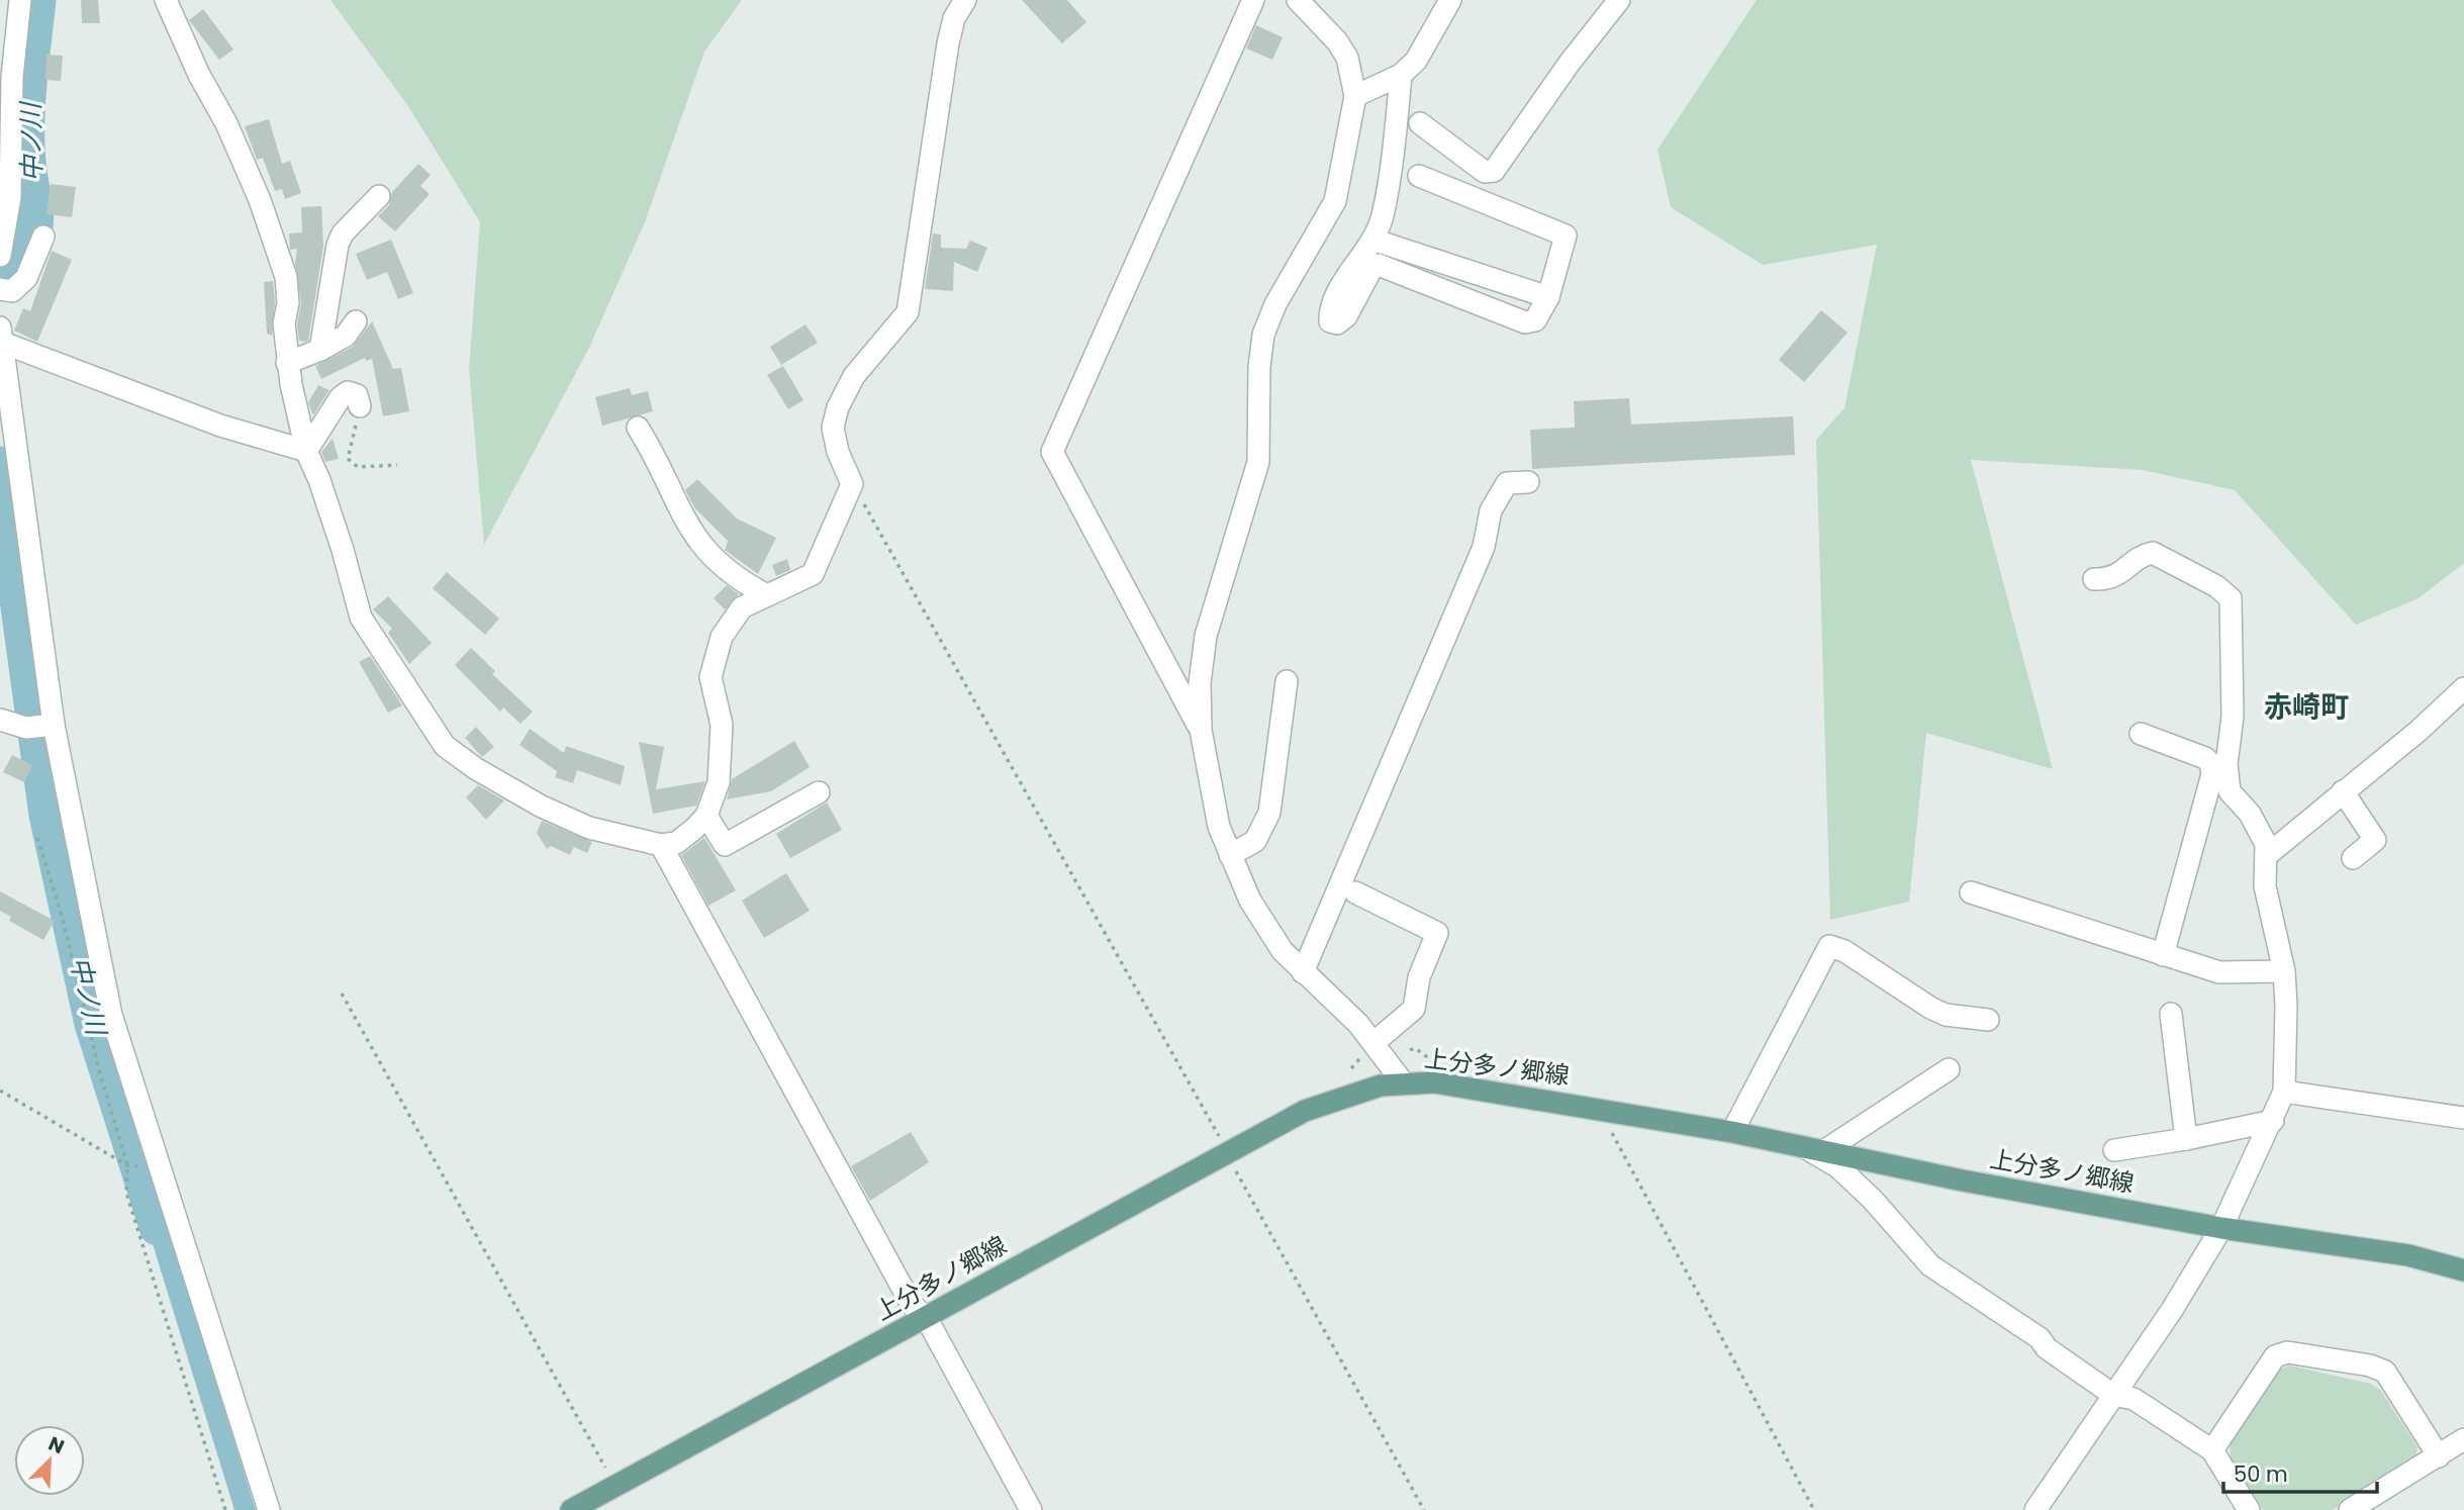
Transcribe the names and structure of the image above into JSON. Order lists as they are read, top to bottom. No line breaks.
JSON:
{"streets":{"main road":["上分多ノ郷線"]},"districts":["赤崎町"],"water":["中ノ川"],"scale_bar":"50 m","north":"top right"}
